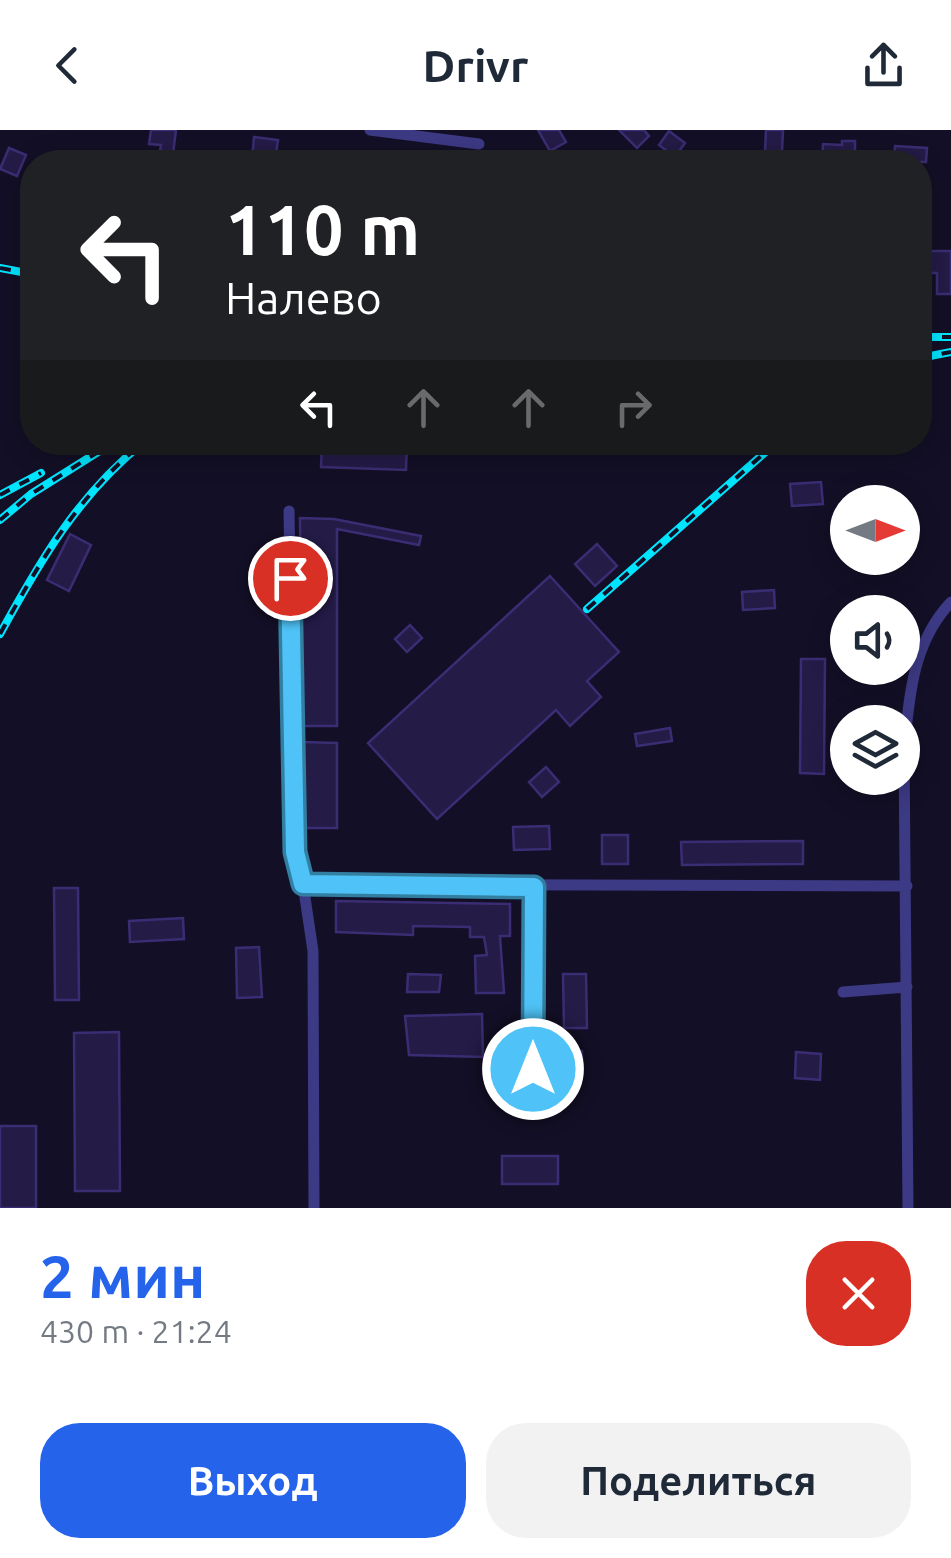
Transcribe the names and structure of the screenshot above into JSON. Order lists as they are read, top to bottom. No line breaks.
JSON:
{"north":"right","page":{"header":"Drivr","turn":["110 m","Налево"],"heading":["2 мин","430 m · 21:24"],"buttons":["Выход","Поделиться"]}}
